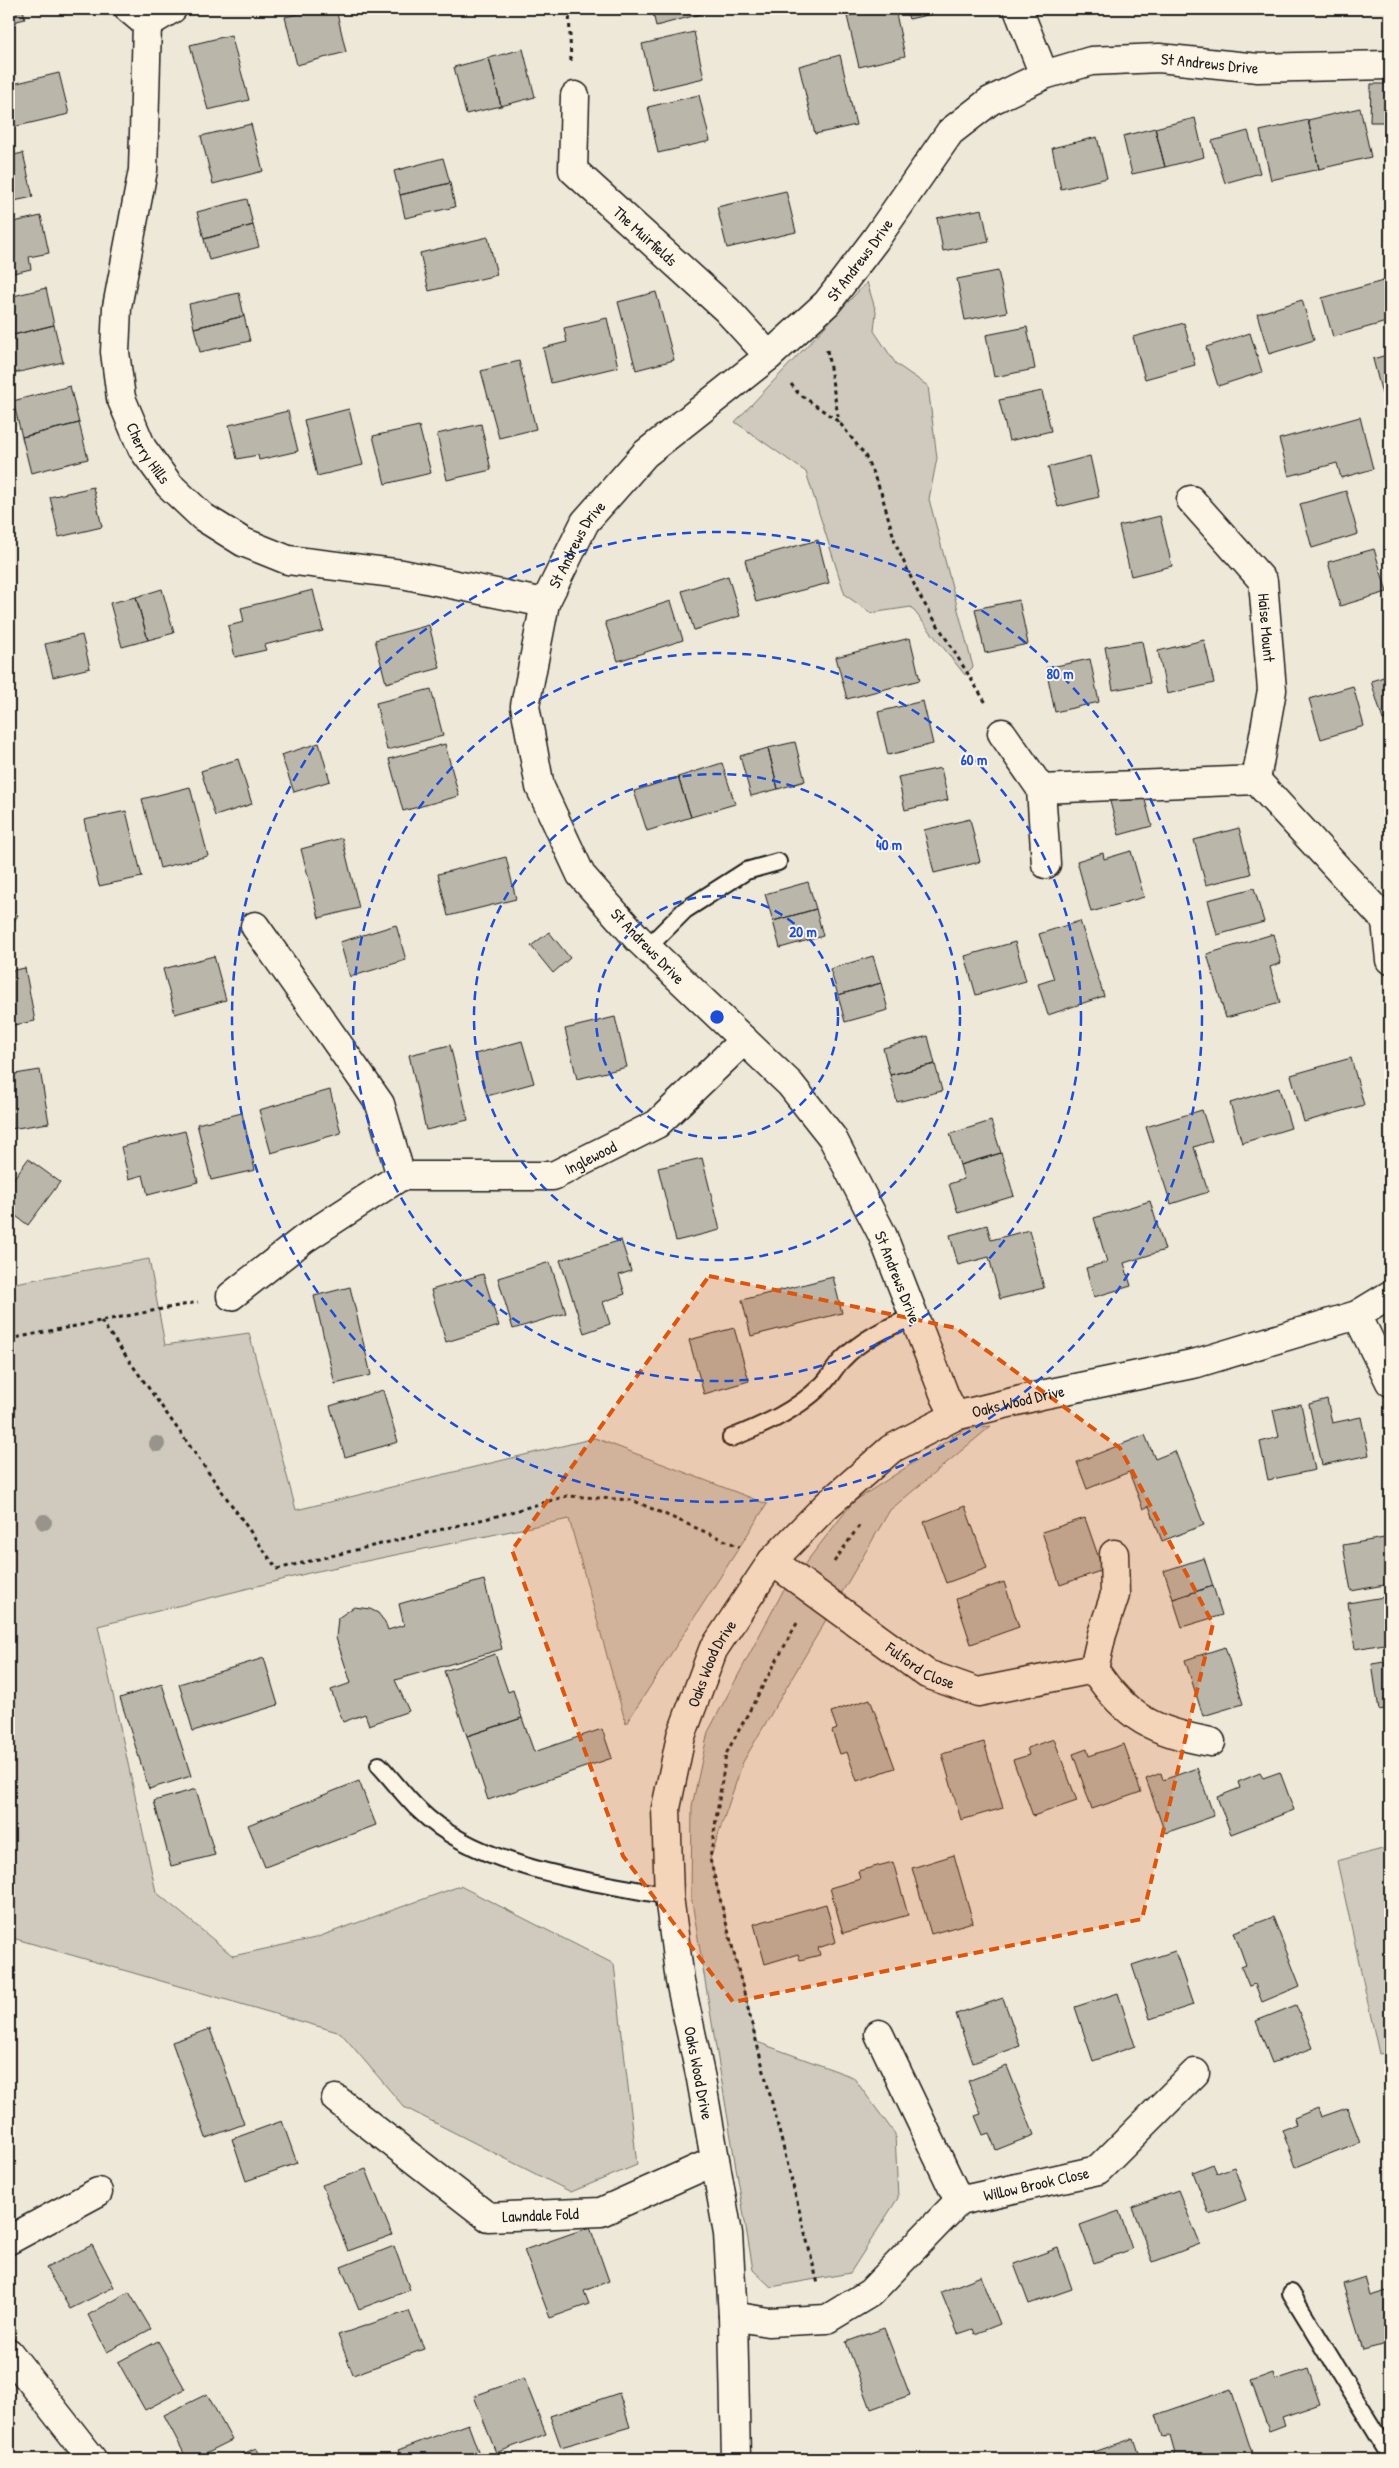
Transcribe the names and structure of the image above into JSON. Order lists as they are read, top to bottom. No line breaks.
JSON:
{"streets":{"street":["St Andrews Drive","The Muirfields","Cherry Hills","Haise Mount","Inglewood","Oaks Wood Drive","Fulford Close","Willow Brook Close","Lawndale Fold"]},"crossings":[["St Andrews Drive","The Muirfields"],["St Andrews Drive","Cherry Hills"],["St Andrews Drive","Inglewood"],["St Andrews Drive","Oaks Wood Drive"],["Oaks Wood Drive","Fulford Close"],["Oaks Wood Drive","Lawndale Fold"]],"rings":["80 m","60 m","40 m","20 m"]}
